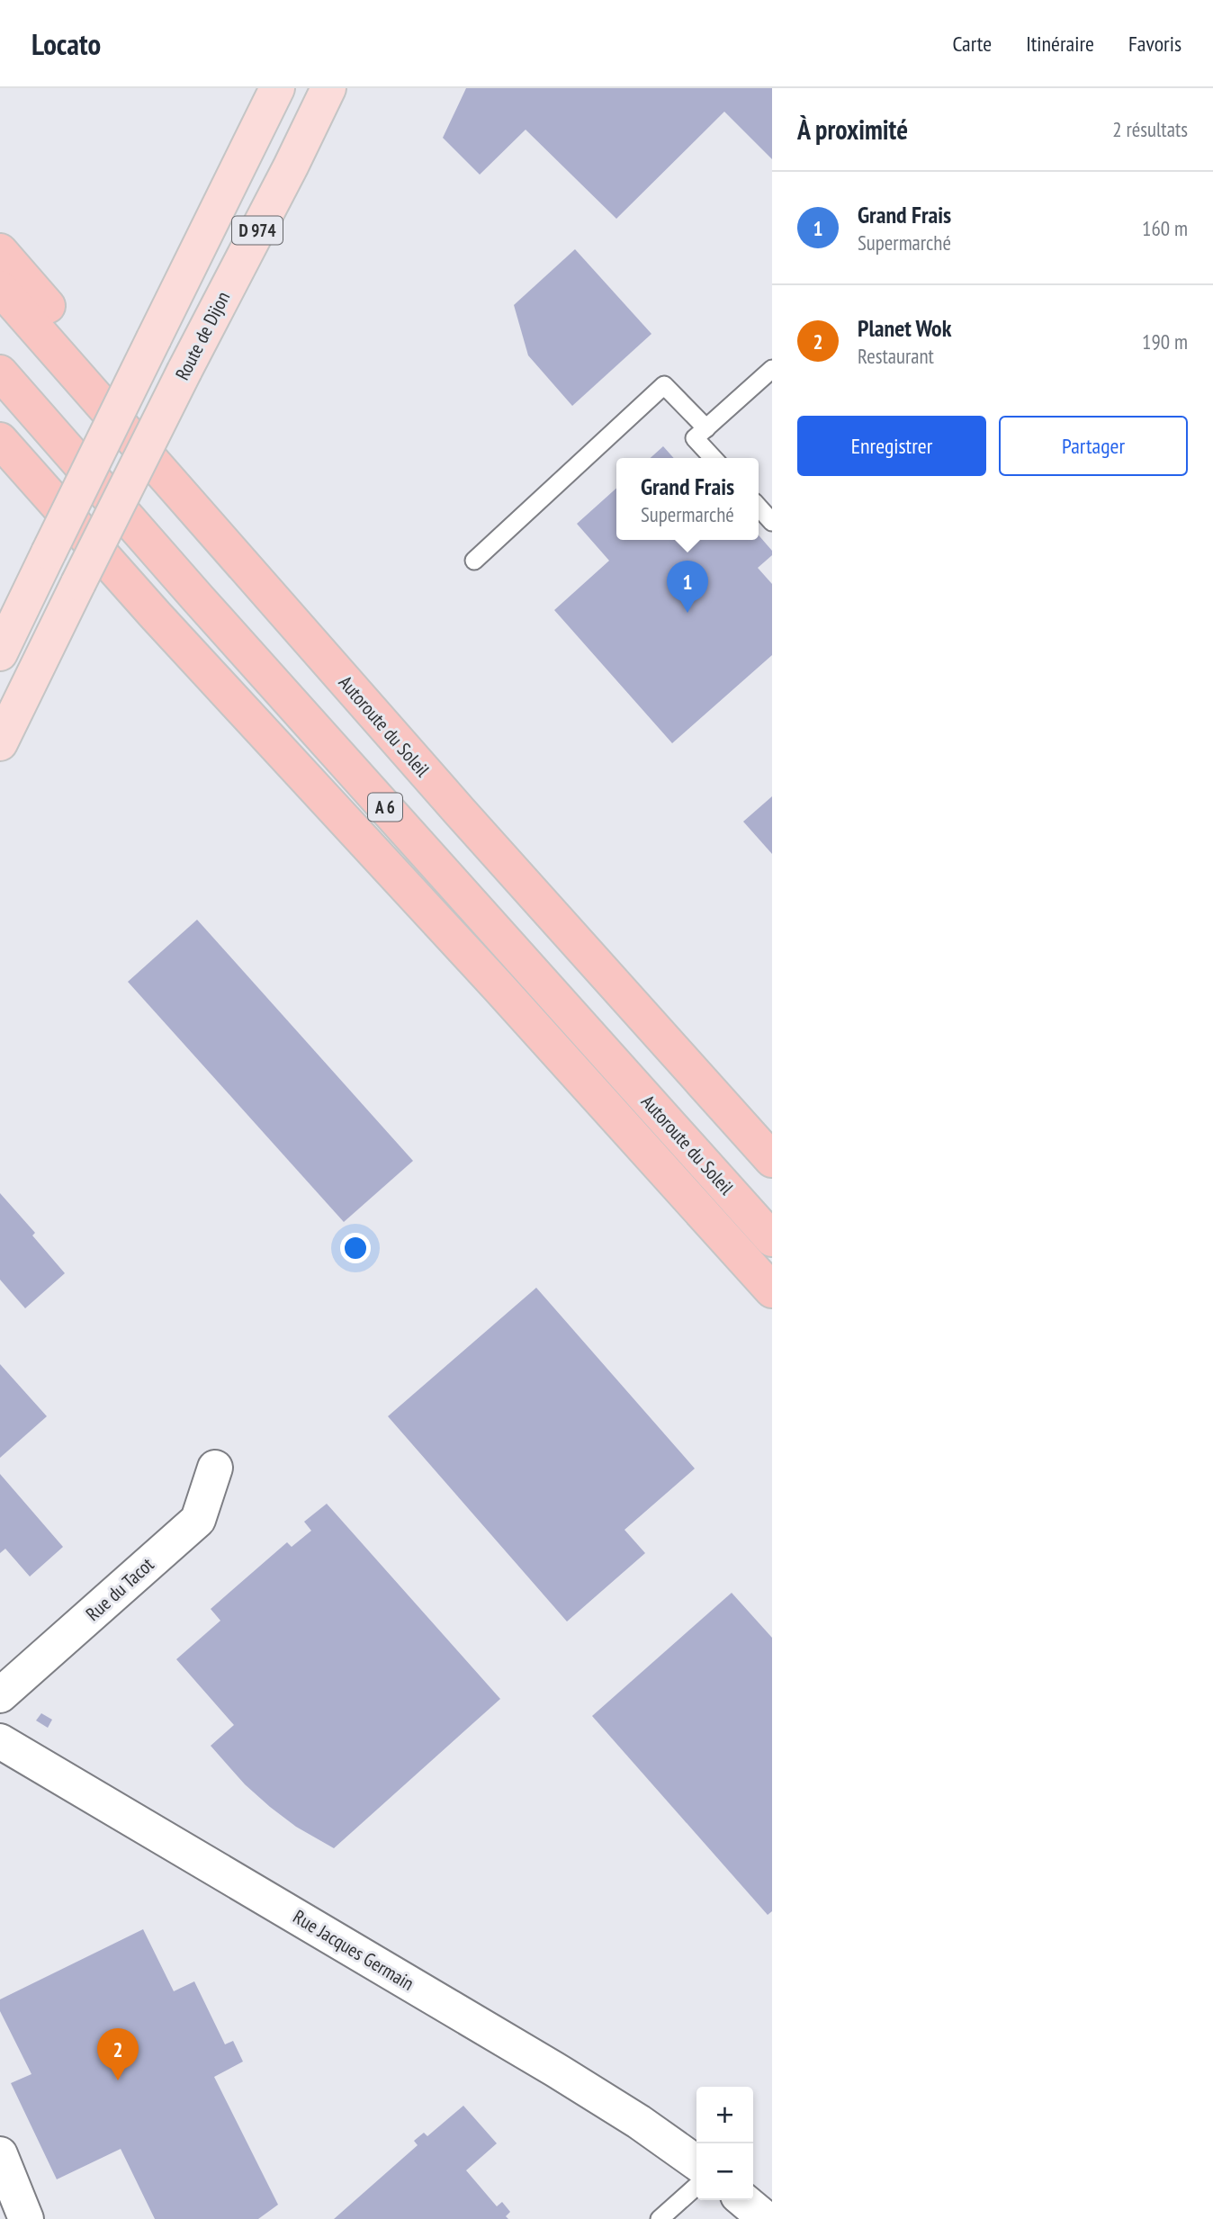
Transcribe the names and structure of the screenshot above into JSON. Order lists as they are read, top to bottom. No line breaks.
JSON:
{"streets":{"highway":["Autoroute du Soleil","A 6"],"main road":["D 974","Route de Dijon","Rue du Tacot","Rue Jacques Germain"]},"page":{"header":"Locato","nav":["Carte","Itinéraire","Favoris"],"heading":["À proximité","2 résultats"],"list":[{"mark":"1","name":"Grand Frais","note":"Supermarché","value":"160 m"},{"mark":"2","name":"Planet Wok","note":"Restaurant","value":"190 m"}],"buttons":["Enregistrer","Partager"],"popup":["Grand Frais","Supermarché"],"pins":["1","2"],"map_buttons":["+","−"]}}
